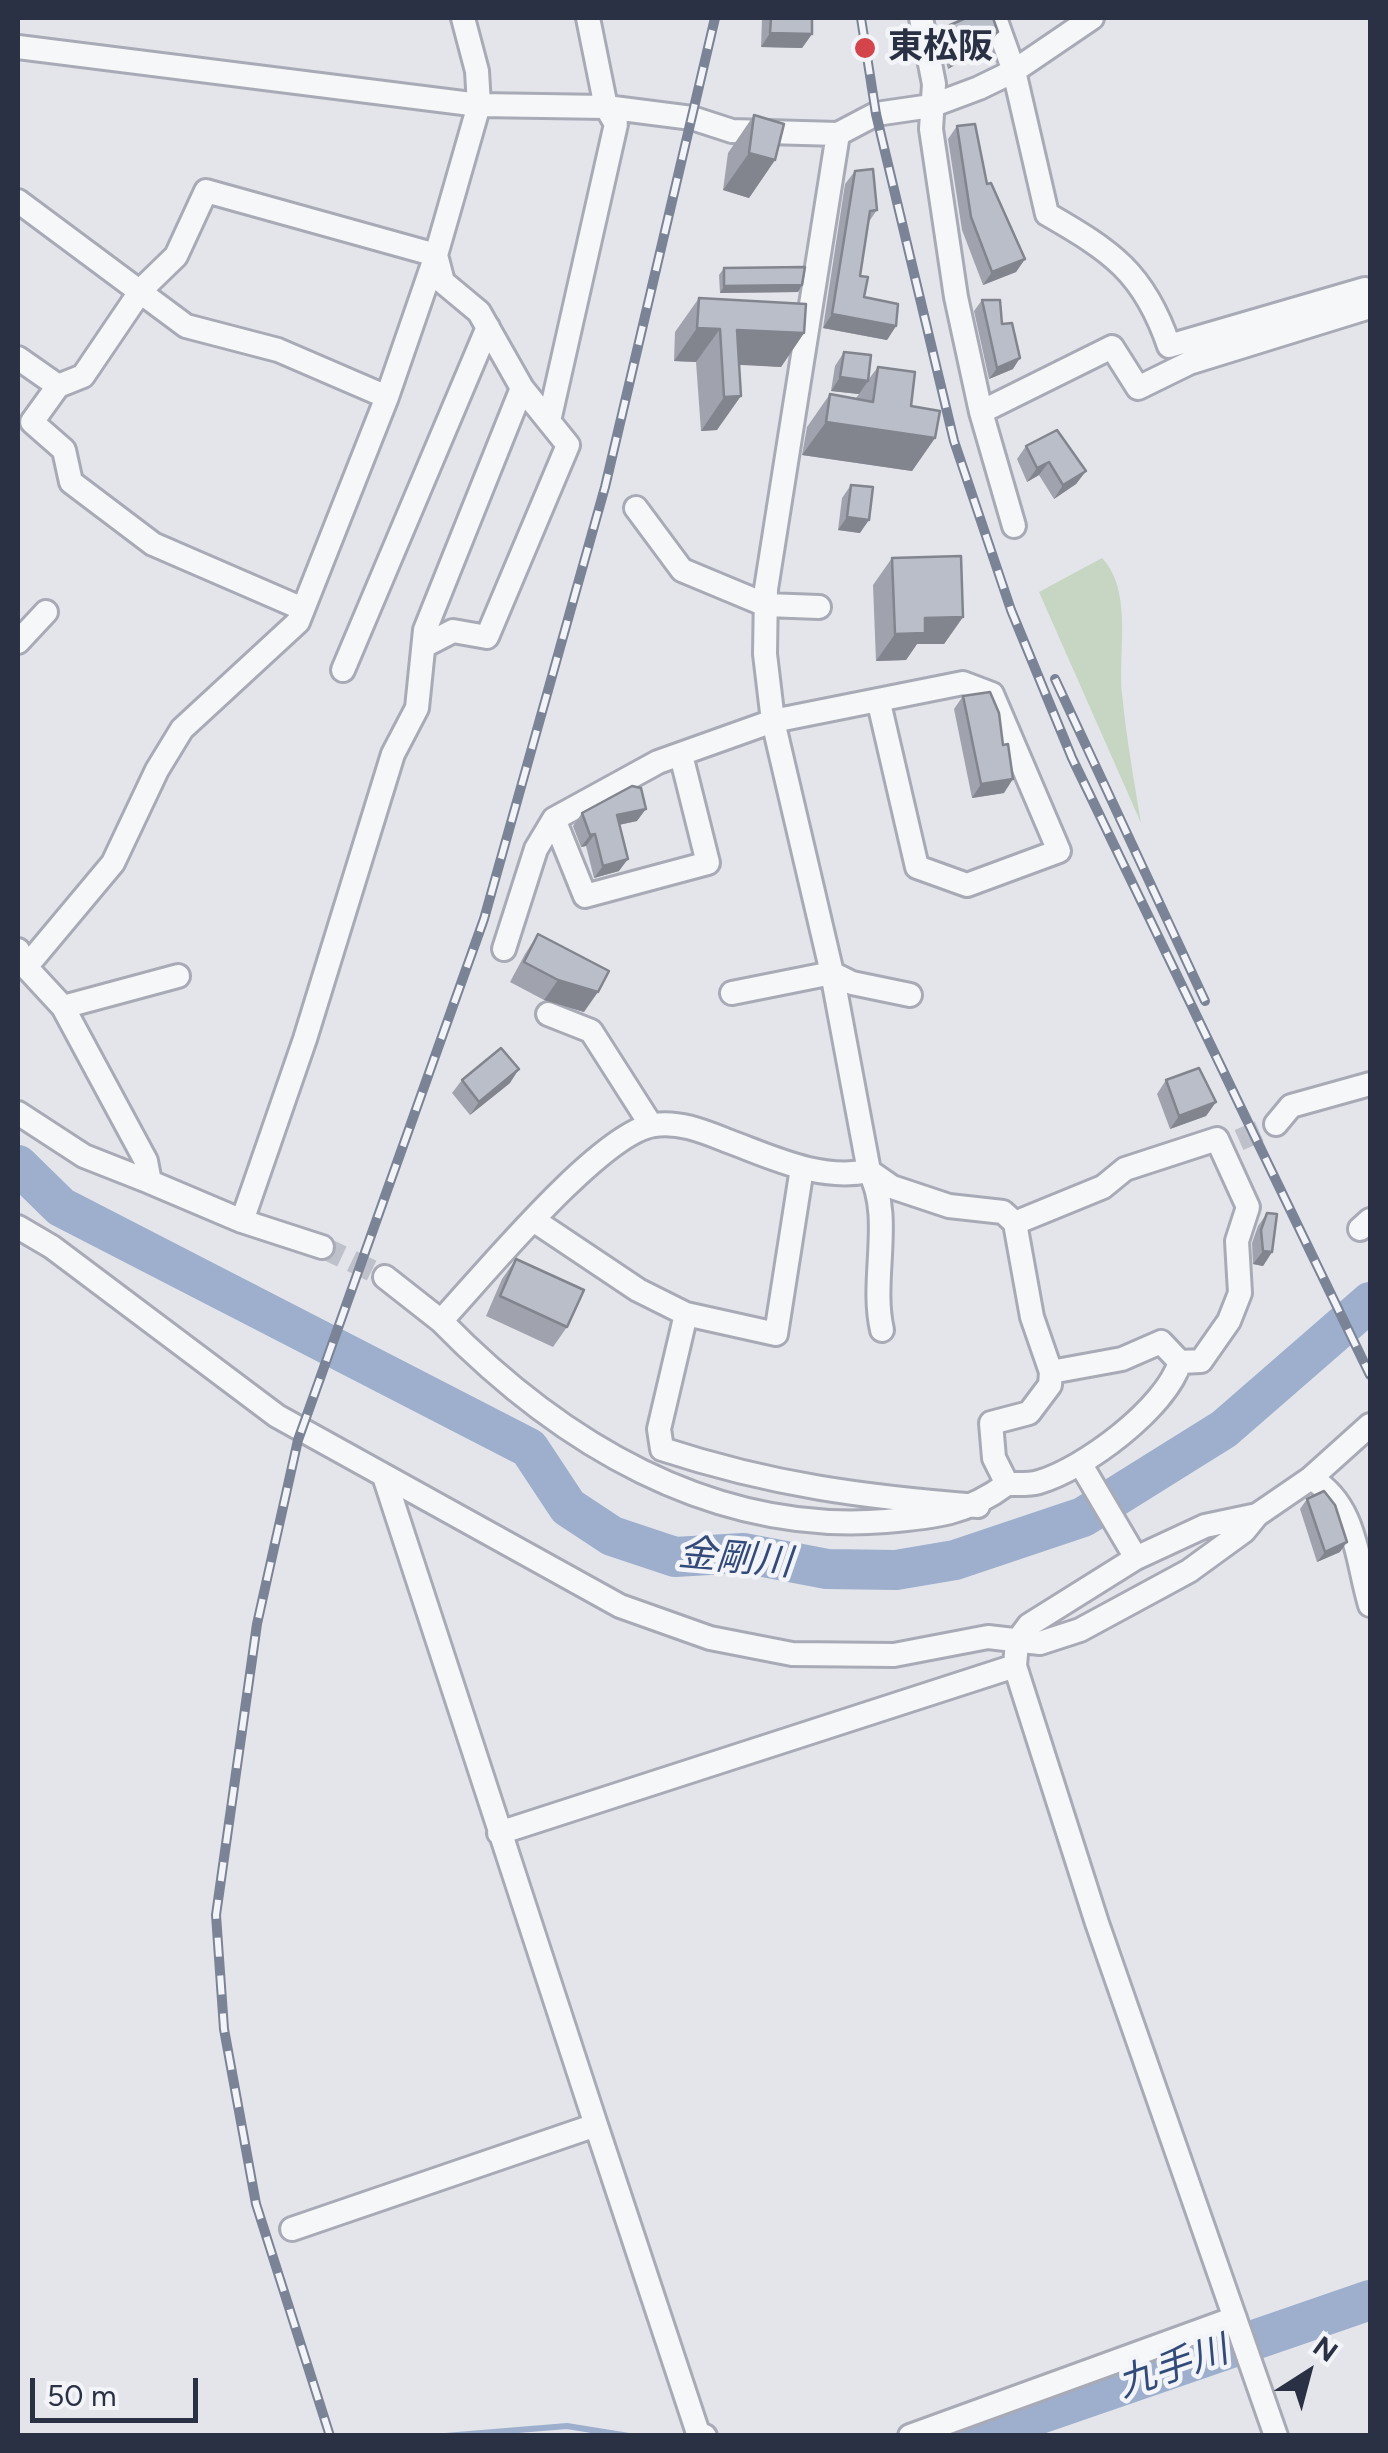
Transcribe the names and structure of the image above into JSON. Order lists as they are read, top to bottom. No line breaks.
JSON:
{"water":["金剛川","九手川"],"places":["東松阪"],"scale_bar":"50 m","north":"top right"}
